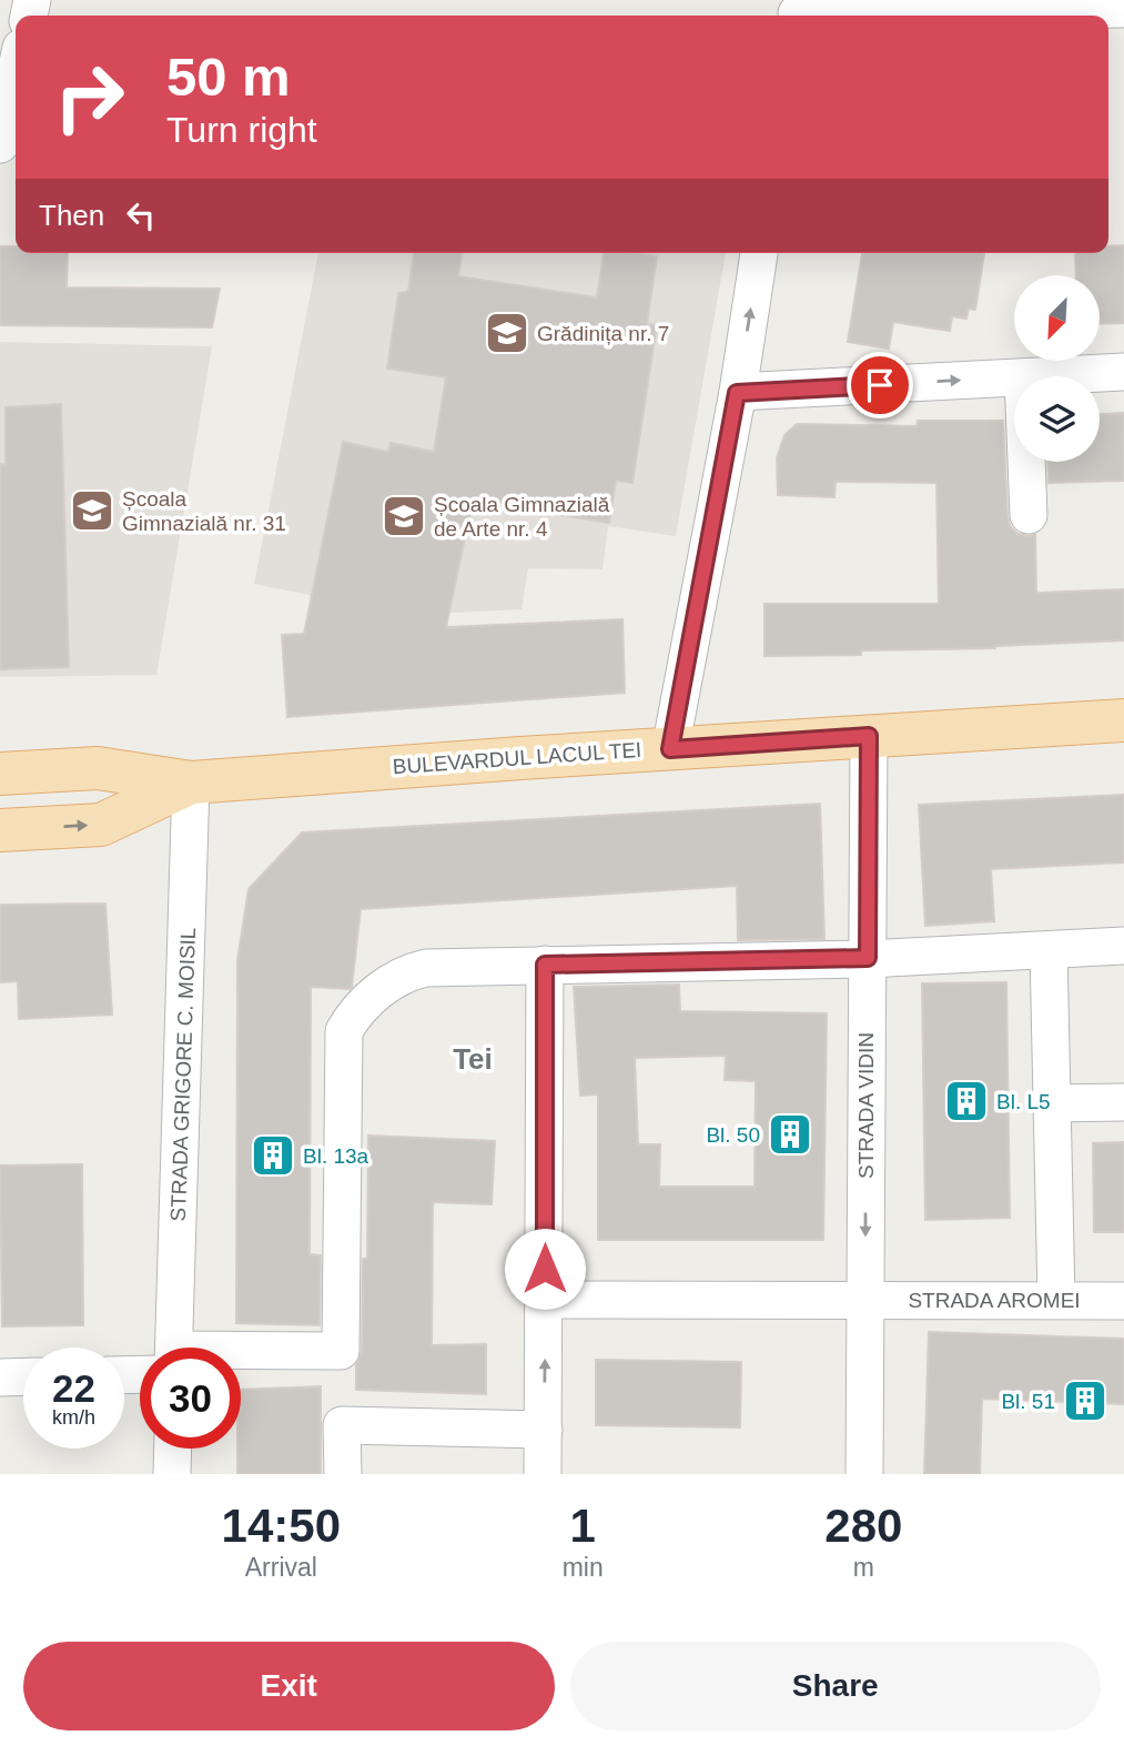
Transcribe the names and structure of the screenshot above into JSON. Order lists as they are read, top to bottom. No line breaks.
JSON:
{"streets":{"main road":["BULEVARDUL LACUL TEI"],"street":["STRADA GRIGORE C. MOISIL","STRADA VIDIN","STRADA AROMEI"]},"crossings":[["BULEVARDUL LACUL TEI","STRADA GRIGORE C. MOISIL"],["BULEVARDUL LACUL TEI","STRADA VIDIN"],["STRADA VIDIN","STRADA AROMEI"]],"districts":["Tei"],"places":{"school or university":["Grădinița nr. 7","Școala Gimnazială nr. 31","Școala Gimnazială de Arte nr. 4"],"building":["Bl. L5","Bl. 50","Bl. 13a","Bl. 51"]},"north":"bottom left","page":{"turn":["50 m","Turn right"],"then":"Then","speed":"22 km/h","limit":"30","eta":["14:50","Arrival","1","min","280","m"],"buttons":["Exit","Share"]}}
